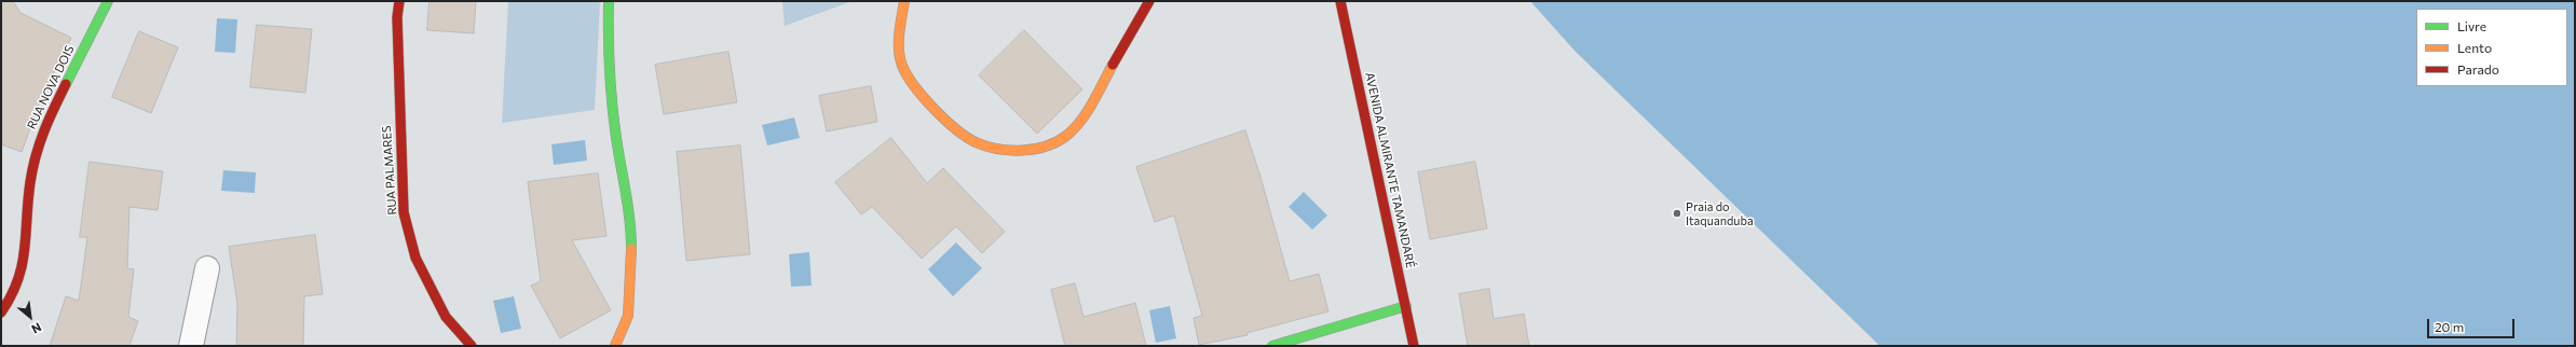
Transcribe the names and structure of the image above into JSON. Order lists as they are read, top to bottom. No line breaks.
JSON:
{"streets":{"street":["RUA NOVA DOIS","RUA PALMARES","AVENIDA ALMIRANTE TAMANDARÉ"]},"places":["Praia do Itaquanduba"],"legend":["Livre","Lento","Parado"],"scale_bar":"20 m","north":"bottom right"}
